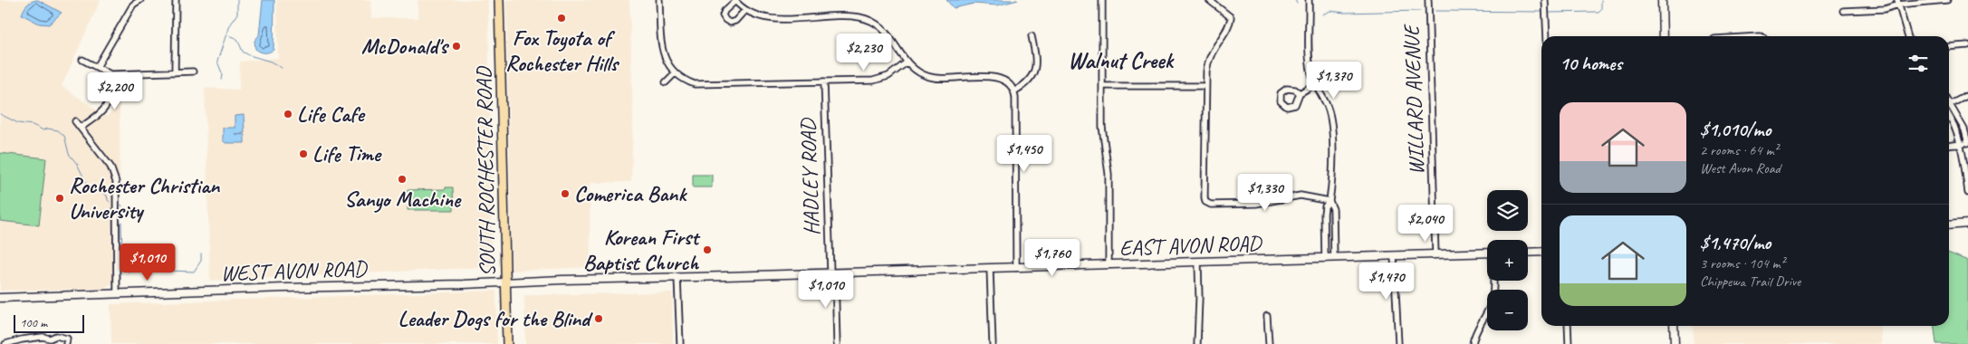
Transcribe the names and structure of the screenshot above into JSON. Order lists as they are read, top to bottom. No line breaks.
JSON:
{"streets":{"main road":["SOUTH ROCHESTER ROAD","EAST AVON ROAD","WEST AVON ROAD"],"street":["WILLARD AVENUE","HADLEY ROAD"]},"crossings":[["WILLARD AVENUE","EAST AVON ROAD"],["SOUTH ROCHESTER ROAD","EAST AVON ROAD"],["SOUTH ROCHESTER ROAD","WEST AVON ROAD"],["HADLEY ROAD","EAST AVON ROAD"],["EAST AVON ROAD","WEST AVON ROAD"]],"districts":["Walnut Creek"],"places":["Fox Toyota of Rochester Hills","McDonald's","Life Cafe","Life Time","Sanyo Machine","Comerica Bank","Rochester Christian University","Korean First Baptist Church","Leader Dogs for the Blind"],"scale_bar":"100 m","page":{"price":["$2,230","$1,370","$2,200","$1,450","$1,330","$2,040","$1,760","$1,010","$1,470","$1,010"],"heading":"10 homes","list":[{"name":"$1,010/mo","note":"2 rooms · 64 m² · West Avon Road"},{"name":"$1,470/mo","note":"3 rooms · 104 m² · Chippewa Trail Drive"}],"map_buttons":["+","−"],"scale":"100 m"}}
